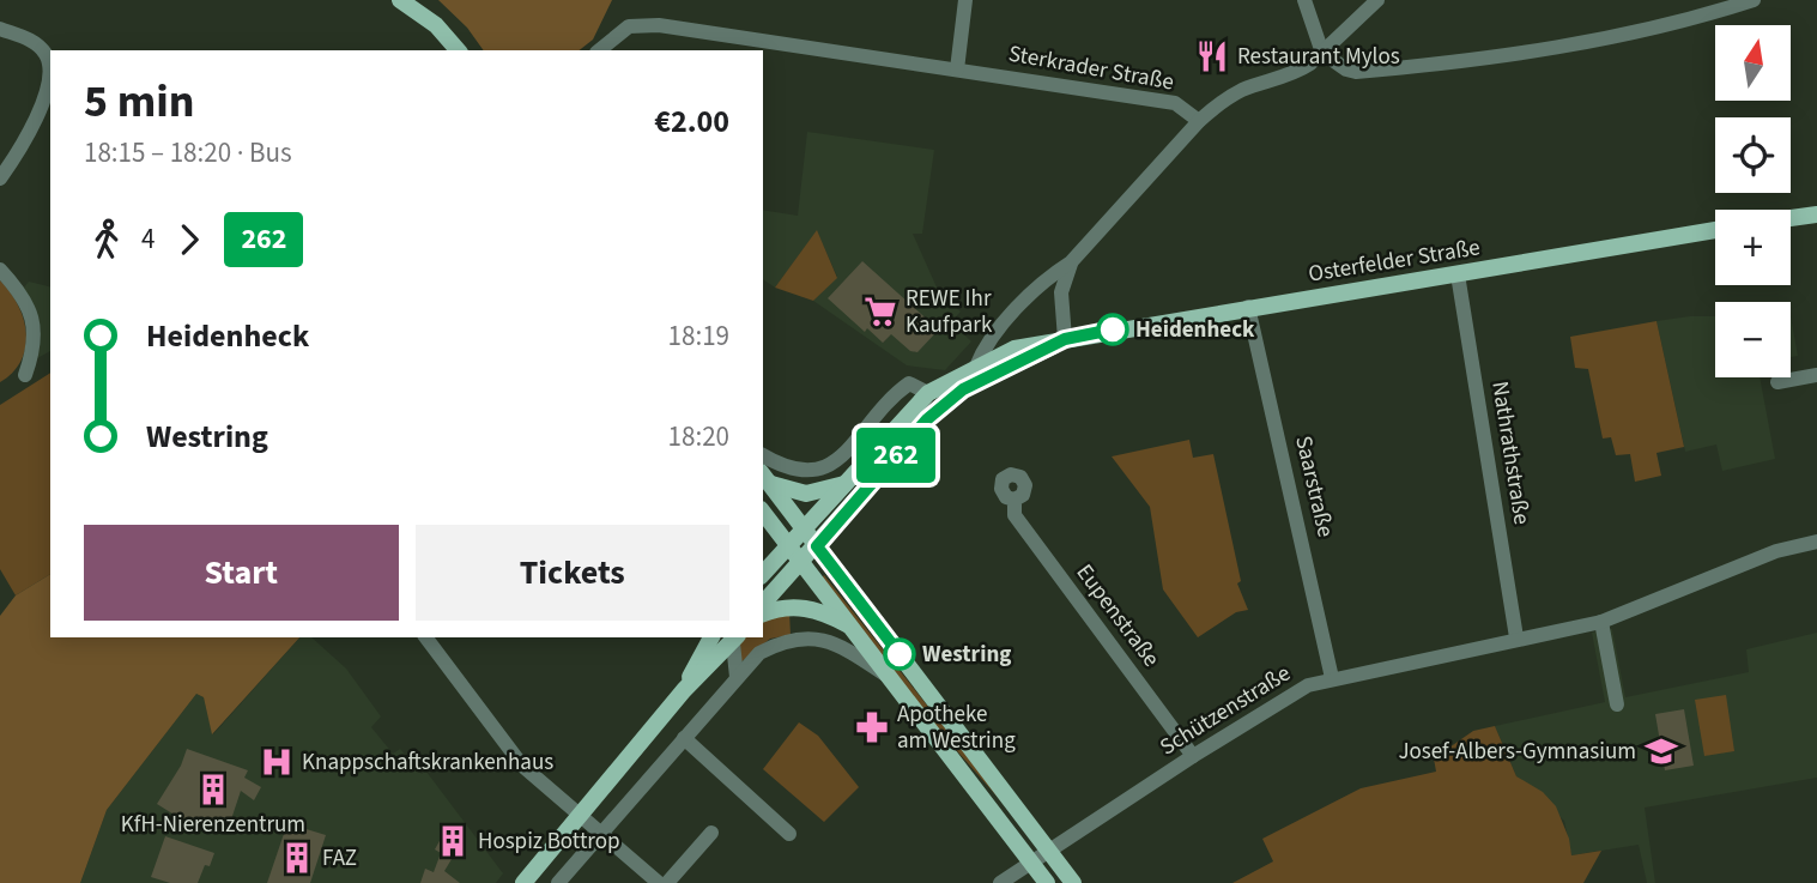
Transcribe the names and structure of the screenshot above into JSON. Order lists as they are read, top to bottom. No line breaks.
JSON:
{"streets":{"main road":["Osterfelder Straße"],"street":["Sterkrader Straße","Nathrathstraße","Saarstraße","Eupenstraße","Schützenstraße"]},"crossings":[["Osterfelder Straße","Nathrathstraße"],["Osterfelder Straße","Saarstraße"],["Nathrathstraße","Schützenstraße"],["Saarstraße","Schützenstraße"],["Eupenstraße","Schützenstraße"]],"places":{"restaurant":["Restaurant Mylos"],"supermarket":["REWE Ihr Kaufpark"],"other":["Heidenheck","Westring"],"pharmacy":["Apotheke am Westring"],"school or university":["Josef-Albers-Gymnasium"],"hospital":["Knappschaftskrankenhaus"],"building":["KfH-Nierenzentrum","Hospiz Bottrop","FAZ"]},"lines":["bus line 262"],"north":"top","page":{"on_map":"262","map_buttons":["+","−"],"heading":["5 min","18:15 – 18:20 · Bus","€2.00"],"legs":["4","262"],"list":[{"name":"Heidenheck","value":"18:19"},{"name":"Westring","value":"18:20"}],"buttons":["Start","Tickets"]}}
